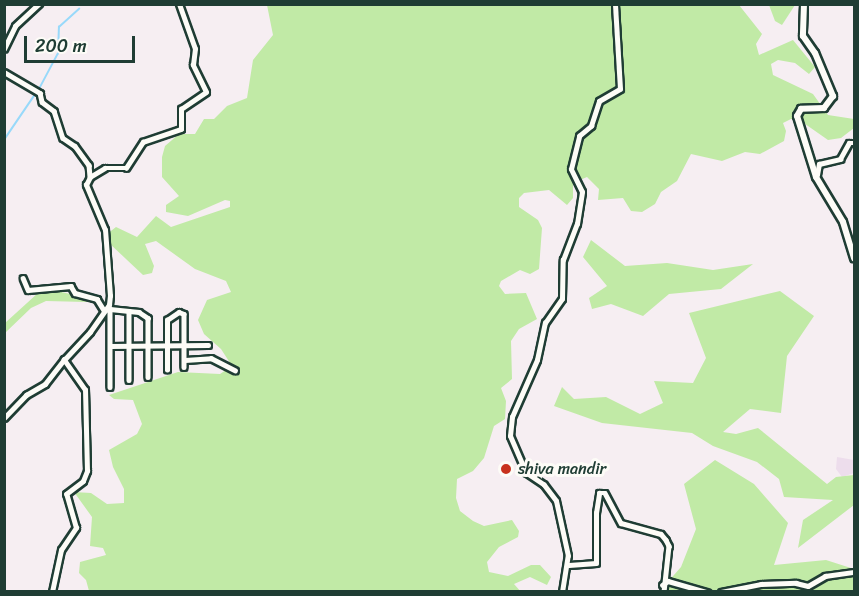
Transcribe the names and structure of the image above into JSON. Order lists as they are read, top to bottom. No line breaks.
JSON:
{"places":["shiva mandir"],"scale_bar":"200 m"}
